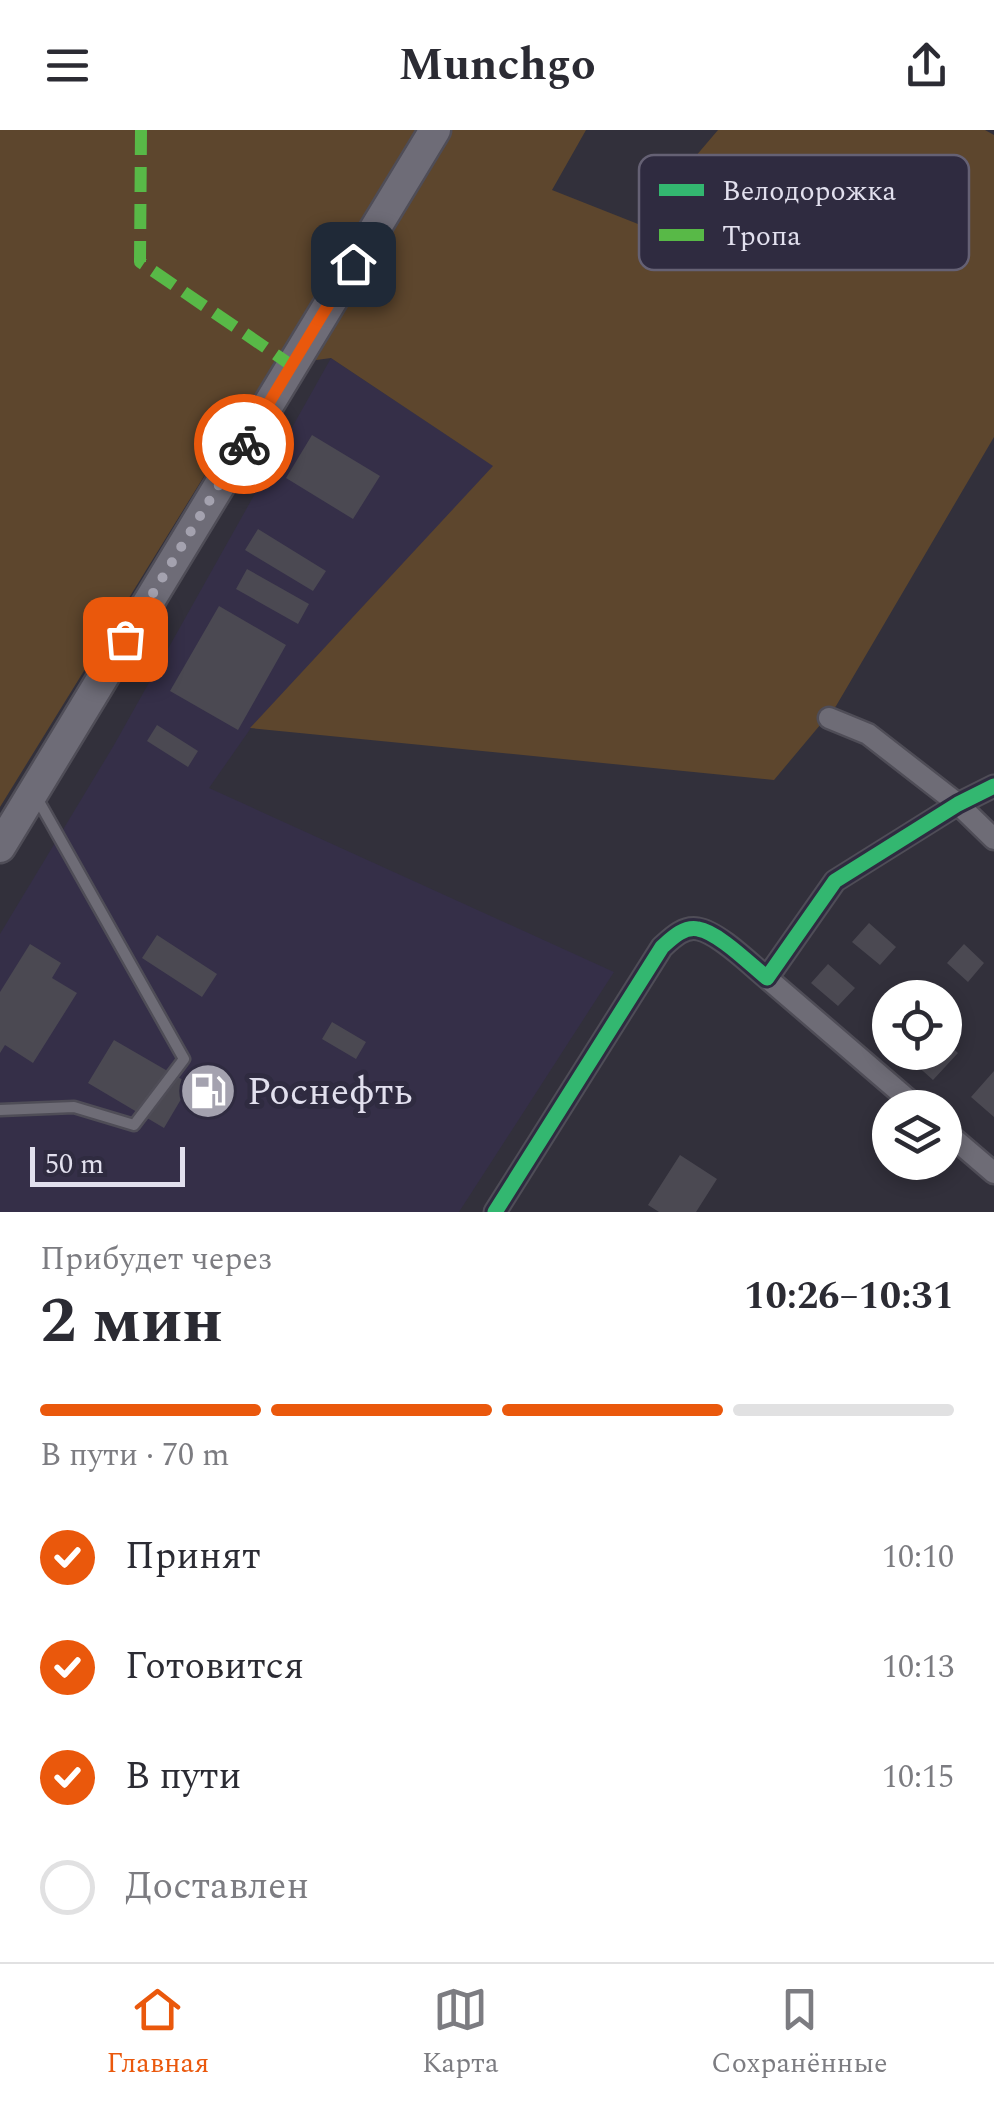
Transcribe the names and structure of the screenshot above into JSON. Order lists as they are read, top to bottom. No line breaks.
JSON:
{"places":{"fuel station":["Роснефть"]},"legend":["Велодорожка","Тропа"],"scale_bar":"50 m","page":{"header":"Munchgo","scale":"50 m","heading":["2 мин","Прибудет через","10:26–10:31"],"bar":"В пути · 70 m","list":[["Принят","10:10"],["Готовится","10:13"],["В пути","10:15"],"Доставлен"],"tabs":["Главная","Карта","Сохранённые"]}}
